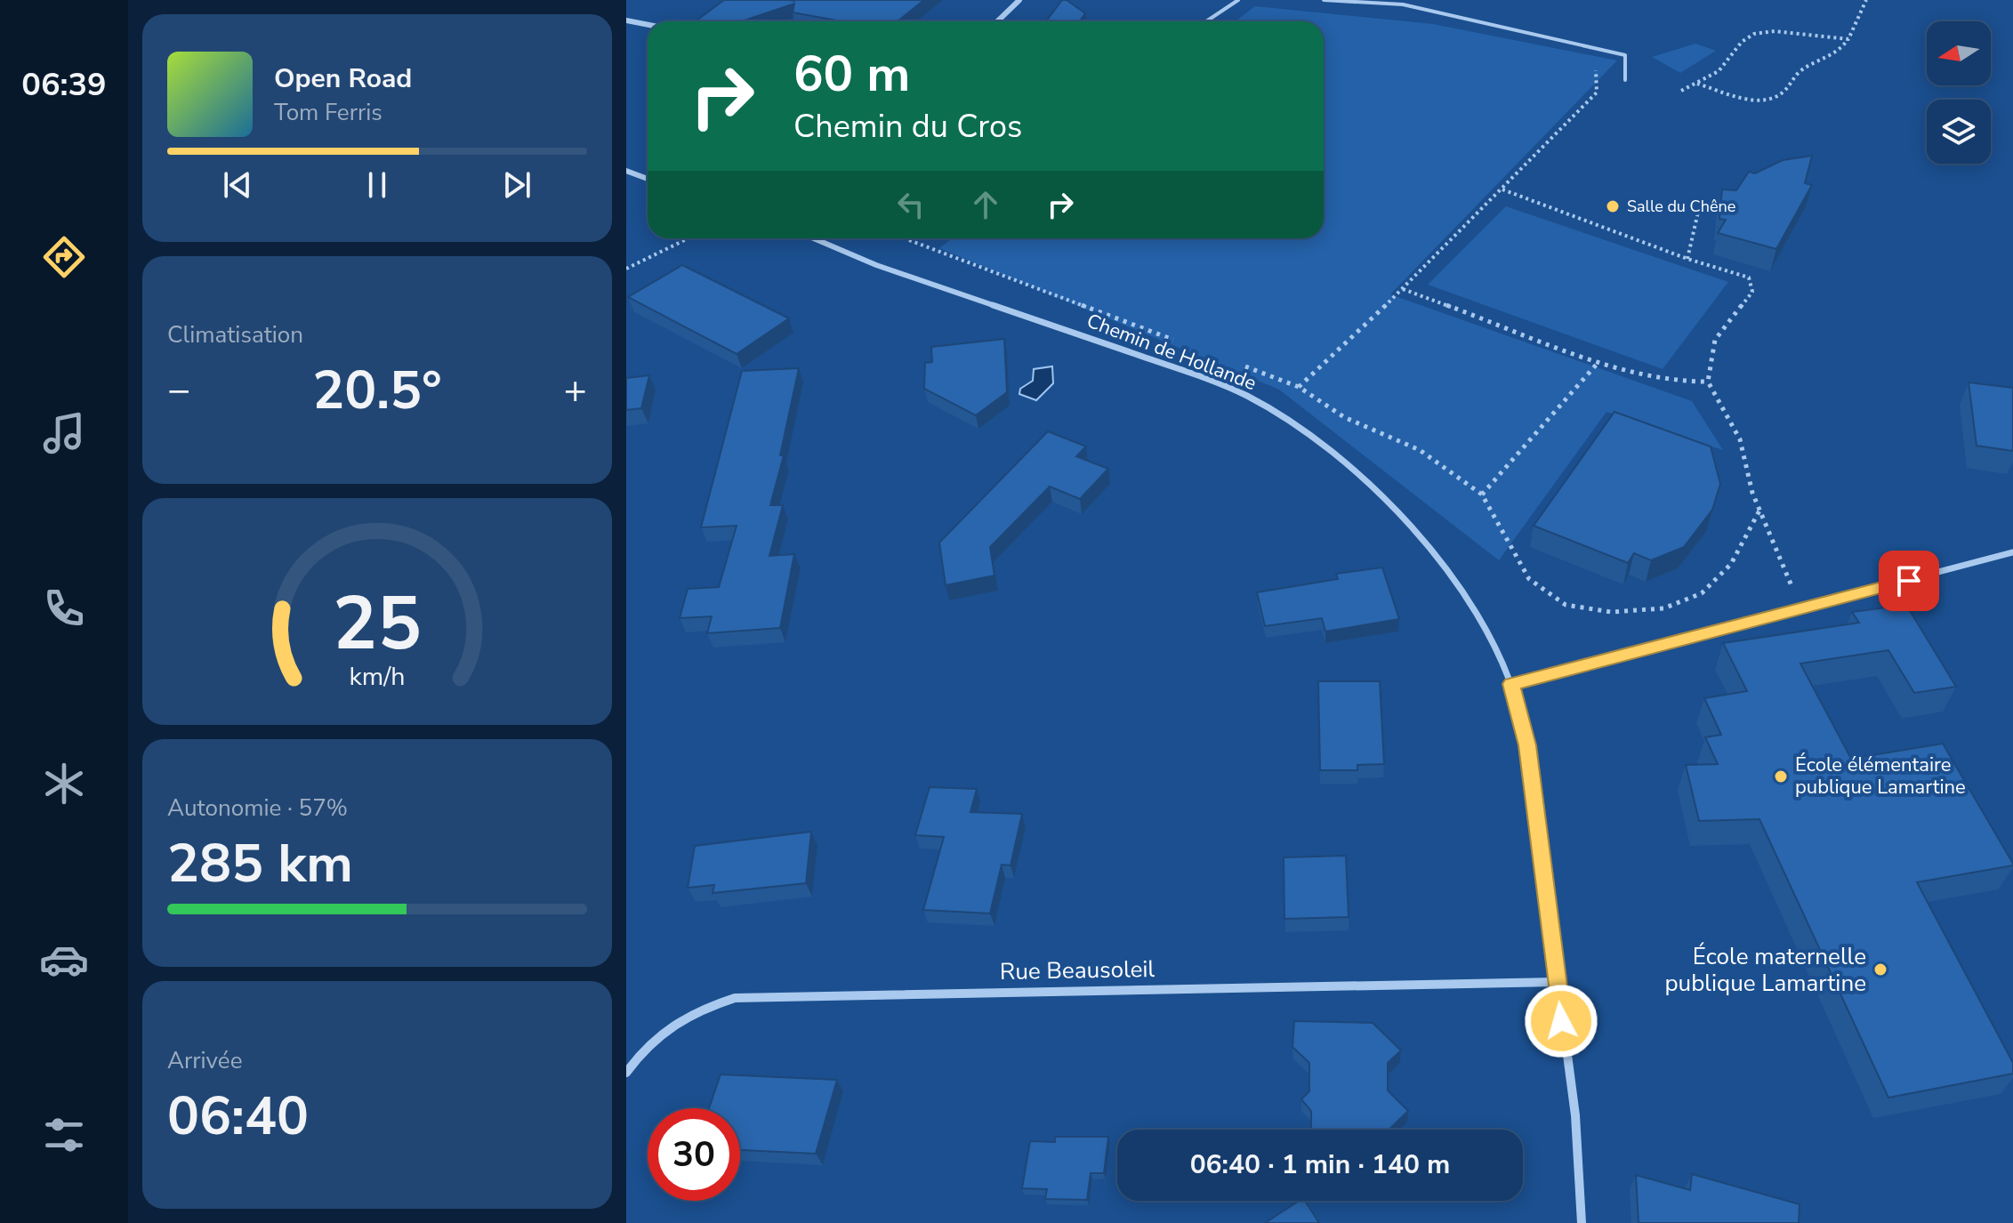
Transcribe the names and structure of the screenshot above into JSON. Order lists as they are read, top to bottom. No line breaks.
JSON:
{"streets":{"street":["Chemin de Hollande","Rue Beausoleil"]},"crossings":[["Chemin de Hollande","Rue Beausoleil"]],"places":["Salle du Chêne","École élémentaire publique Lamartine","École maternelle publique Lamartine"],"north":"left","page":{"tabs":"06:39","turn":["60 m","Chemin du Cros"],"song":["Open Road","Tom Ferris"],"tile":["Climatisation",["Autonomie · 57%","285 km"],["Arrivée","06:40"]],"heat":["−","20.5°","+"],"limit":"30","trip":"06:40 · 1 min · 140 m","gauge":["25","km/h"]}}
